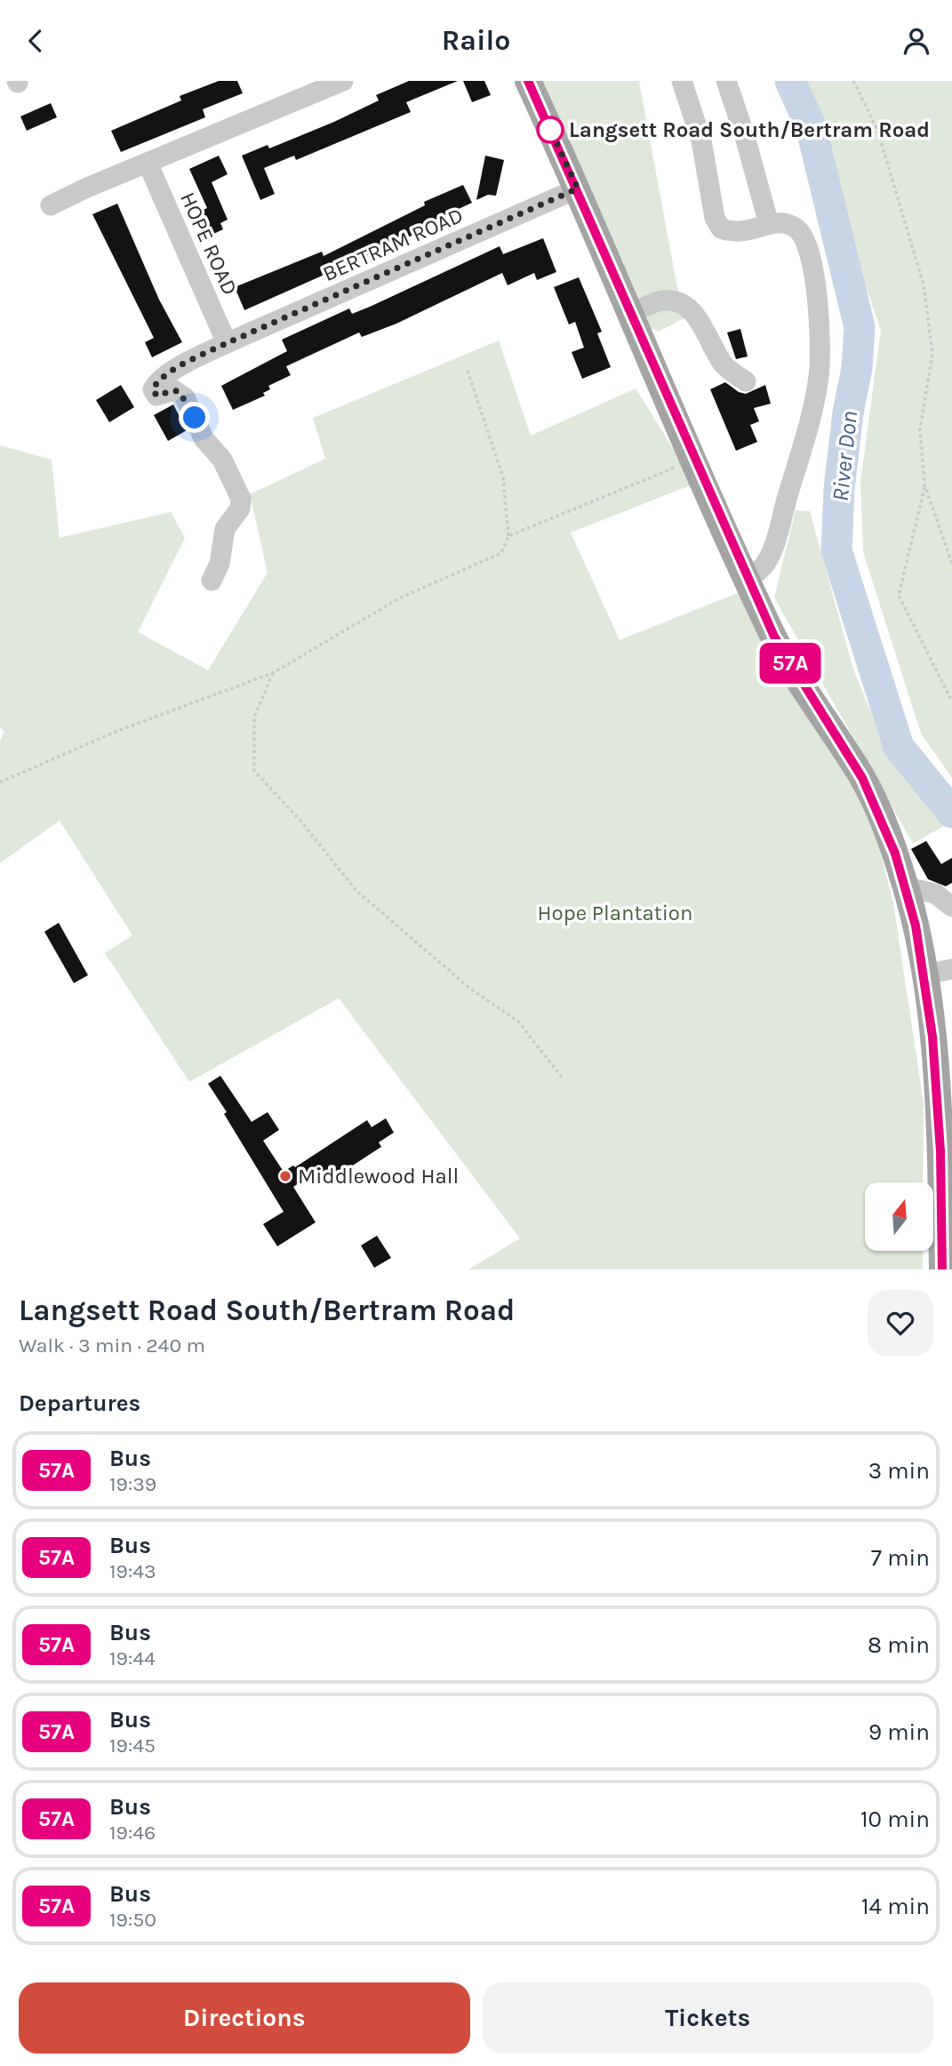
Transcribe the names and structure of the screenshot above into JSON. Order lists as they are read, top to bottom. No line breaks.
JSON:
{"streets":{"street":["HOPE ROAD","BERTRAM ROAD"]},"crossings":[["HOPE ROAD","BERTRAM ROAD"]],"water":["River Don"],"parks":["Hope Plantation"],"places":["Langsett Road South/Bertram Road","Middlewood Hall"],"lines":["bus line 57A"],"north":"top","page":{"header":"Railo","on_map":"57A","heading":[["Langsett Road South/Bertram Road","Walk · 3 min · 240 m"],"Departures"],"list":[{"mark":"57A","name":"Bus","note":"19:39","value":"3 min"},{"mark":"57A","name":"Bus","note":"19:43","value":"7 min"},{"mark":"57A","name":"Bus","note":"19:44","value":"8 min"},{"mark":"57A","name":"Bus","note":"19:45","value":"9 min"},{"mark":"57A","name":"Bus","note":"19:46","value":"10 min"},{"mark":"57A","name":"Bus","note":"19:50","value":"14 min"}],"buttons":["Directions","Tickets"]}}
